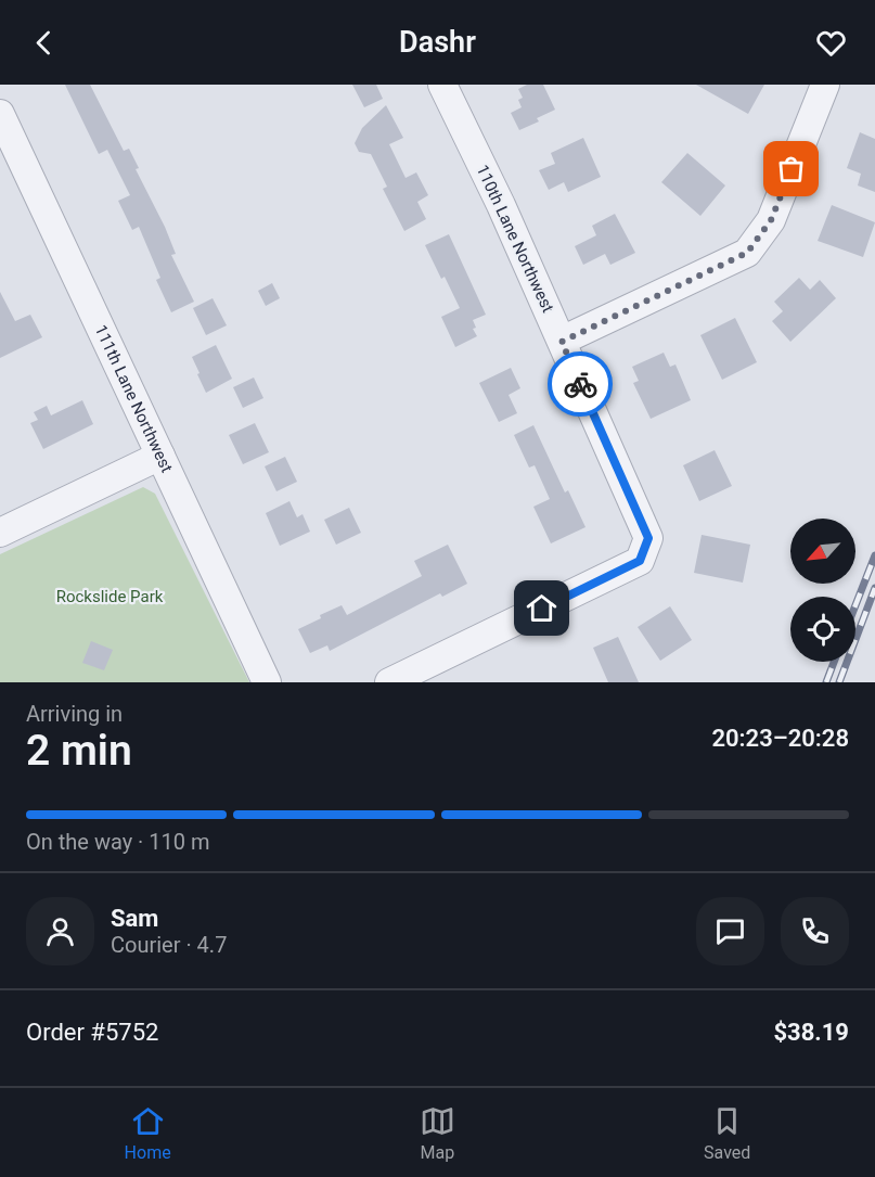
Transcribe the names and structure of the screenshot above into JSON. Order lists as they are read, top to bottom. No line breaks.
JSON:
{"streets":{"street":["110th Lane Northwest","111th Lane Northwest"]},"parks":["Rockslide Park"],"north":"bottom left","page":{"header":"Dashr","heading":["2 min","Arriving in","20:23–20:28"],"panel":["Sam","Courier · 4.7","Order #5752","$38.19"],"bar":"On the way · 110 m","tabs":["Home","Map","Saved"]}}
